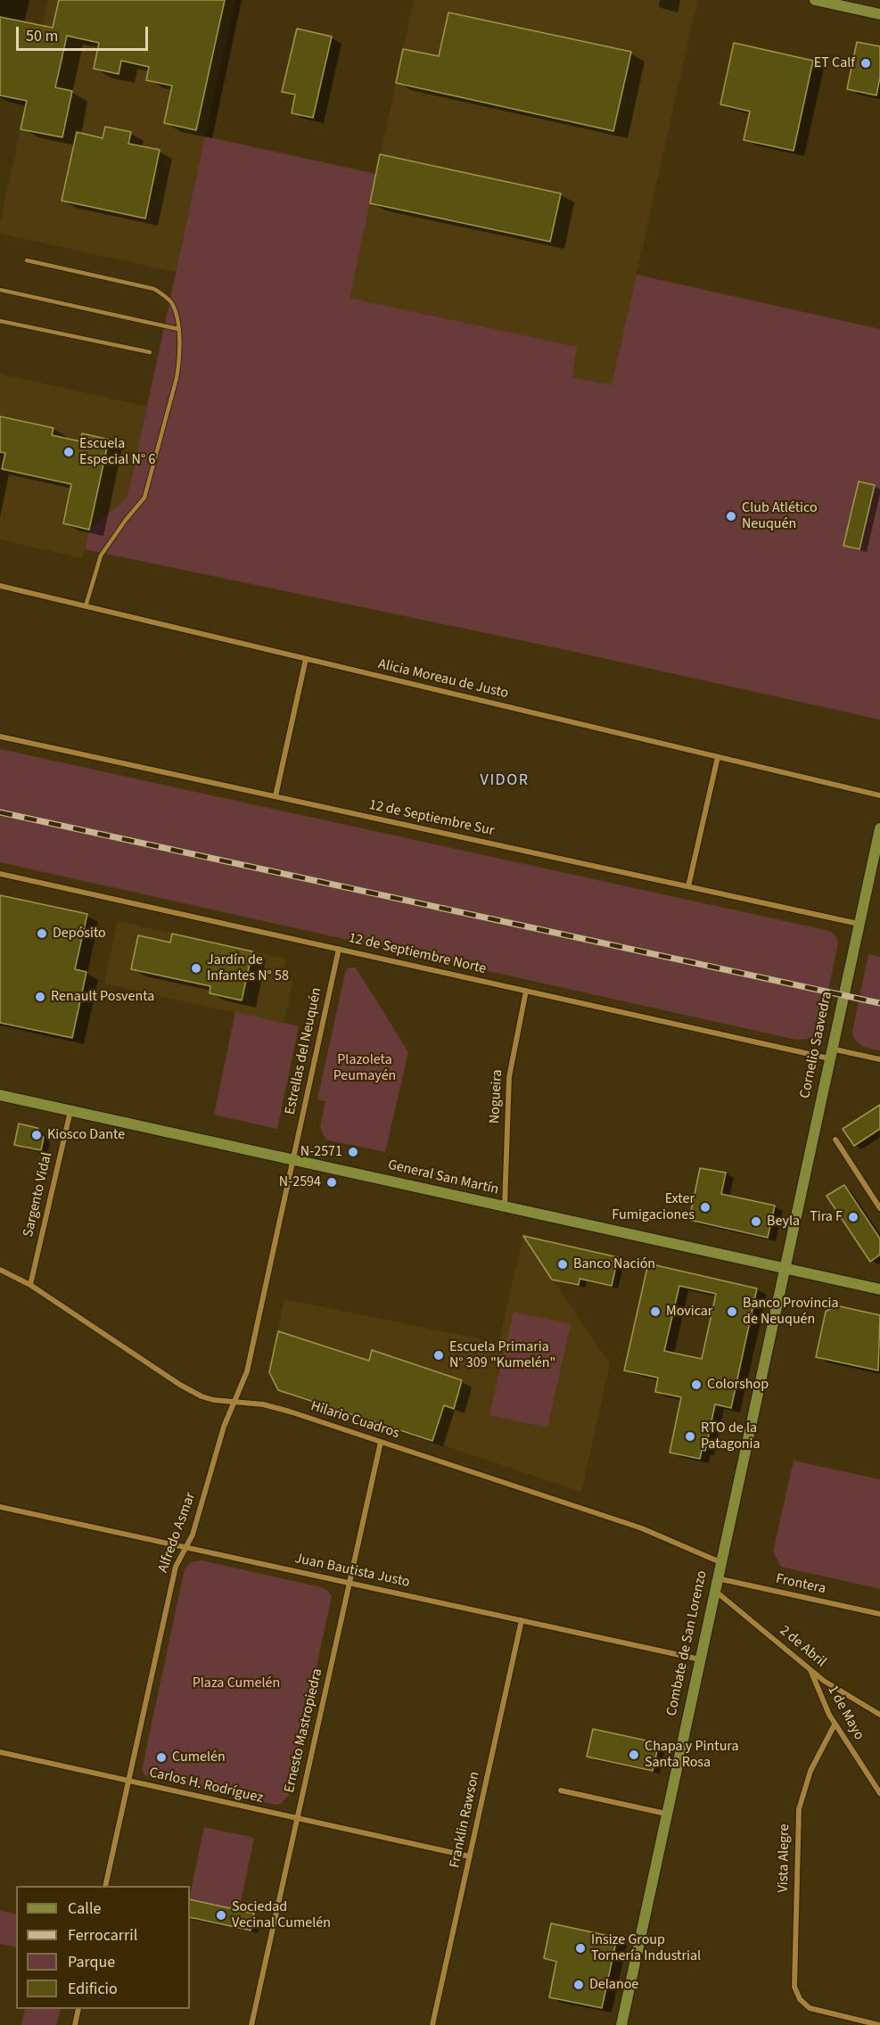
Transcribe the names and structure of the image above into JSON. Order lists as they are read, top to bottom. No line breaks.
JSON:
{"streets":{"main road":["Cornelio Saavedra","General San Martín","Combate de San Lorenzo"],"street":["Alicia Moreau de Justo","12 de Septiembre Sur","12 de Septiembre Norte","Estrellas del Neuquén","Nogueira","Sargento Vidal","Hilario Cuadros","Alfredo Asmar","Juan Bautista Justo","Frontera","2 de Abril","1 de Mayo","Ernesto Mastropiedra","Carlos H. Rodríguez","Franklin Rawson","Vista Alegre"]},"crossings":[["12 de Septiembre Sur","Cornelio Saavedra"],["12 de Septiembre Norte","Cornelio Saavedra"],["12 de Septiembre Norte","Estrellas del Neuquén"],["12 de Septiembre Norte","Nogueira"],["Cornelio Saavedra","General San Martín"],["Cornelio Saavedra","Combate de San Lorenzo"],["Estrellas del Neuquén","General San Martín"],["Estrellas del Neuquén","Alfredo Asmar"],["Nogueira","General San Martín"],["General San Martín","Sargento Vidal"],["General San Martín","Alfredo Asmar"],["General San Martín","Combate de San Lorenzo"],["Sargento Vidal","Hilario Cuadros"],["Hilario Cuadros","Alfredo Asmar"],["Hilario Cuadros","Combate de San Lorenzo"],["Hilario Cuadros","Ernesto Mastropiedra"],["Alfredo Asmar","Juan Bautista Justo"],["Alfredo Asmar","Carlos H. Rodríguez"],["Juan Bautista Justo","Combate de San Lorenzo"],["Juan Bautista Justo","Ernesto Mastropiedra"],["Juan Bautista Justo","Franklin Rawson"],["Frontera","Combate de San Lorenzo"],["Combate de San Lorenzo","2 de Abril"],["2 de Abril","1 de Mayo"],["1 de Mayo","Vista Alegre"],["Ernesto Mastropiedra","Carlos H. Rodríguez"],["Carlos H. Rodríguez","Franklin Rawson"]],"districts":["VIDOR"],"parks":["Plazoleta Peumayén","Plaza Cumelén"],"places":["ET Calf","Escuela Especial N° 6","Club Atlético Neuquén","Depósito","Jardín de Infantes N° 58","Renault Posventa","Kiosco Dante","N-2571","N-2594","Exter Fumigaciones","Tira F","Beyla","Banco Nación","Movicar","Banco Provincia de Neuquén","Escuela Primaria N° 309 \"Kumelén\"","Colorshop","RTO de la Patagonia","Chapa y Pintura Santa Rosa","Cumelén","Sociedad Vecinal Cumelén","Insize Group Tornería Industrial","Delanoe"],"legend":["Calle","Ferrocarril","Parque","Edificio"],"scale_bar":"50 m"}
